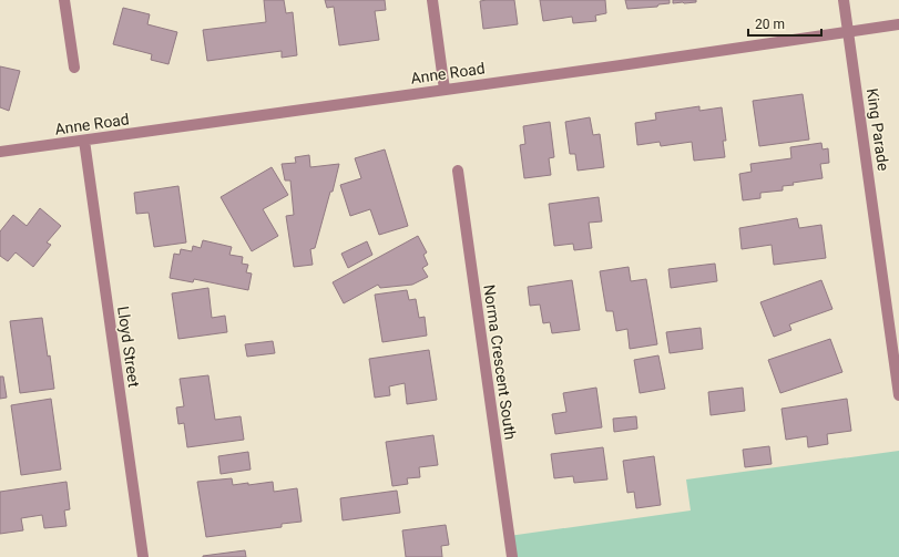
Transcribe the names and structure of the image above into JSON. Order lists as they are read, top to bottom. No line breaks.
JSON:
{"streets":{"street":["Anne Road","King Parade","Lloyd Street","Norma Crescent South"]},"crossings":[["Anne Road","King Parade"],["Anne Road","Lloyd Street"]],"scale_bar":"20 m"}
